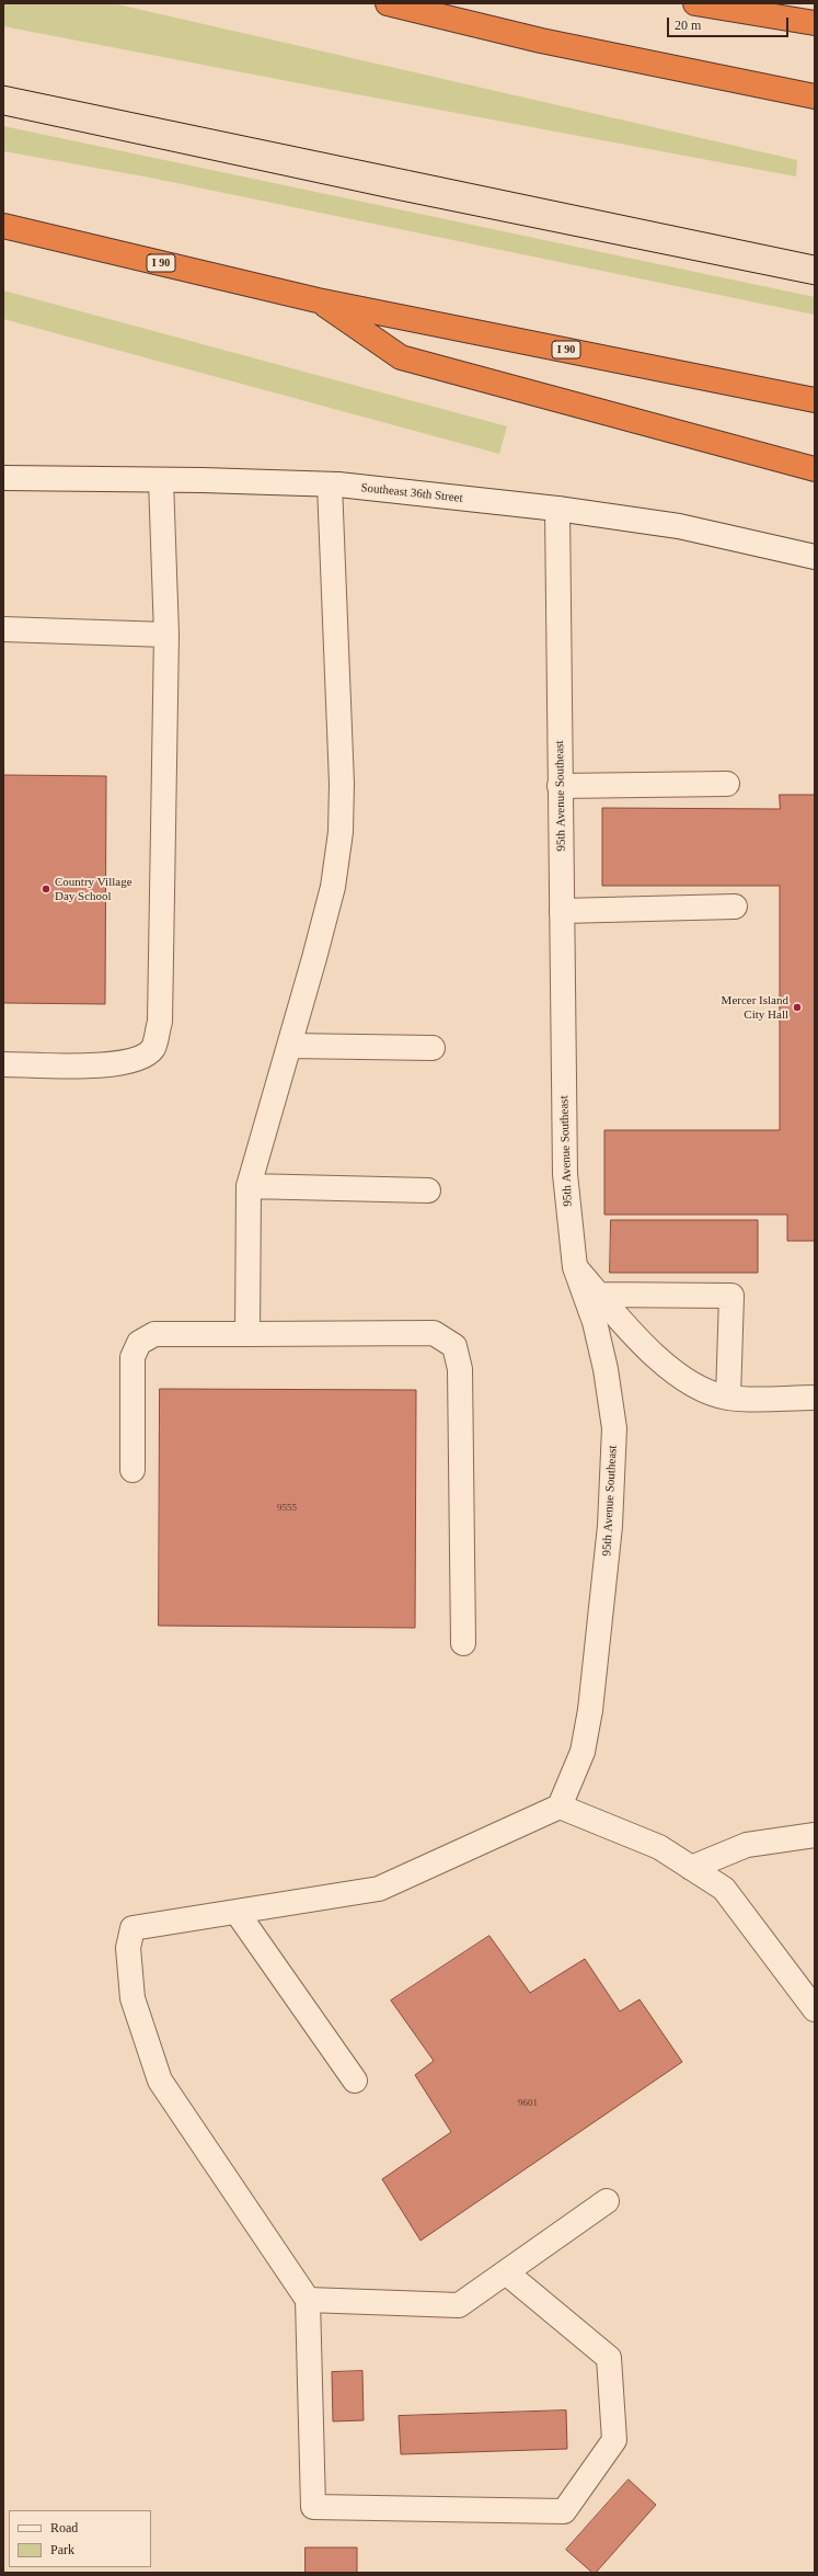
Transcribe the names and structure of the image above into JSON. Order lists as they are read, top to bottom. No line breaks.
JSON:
{"streets":{"highway":["I 90"],"street":["Southeast 36th Street","95th Avenue Southeast"]},"crossings":[["Southeast 36th Street","95th Avenue Southeast"]],"places":["Country Village Day School","Mercer Island City Hall"],"house_numbers":["9555","9601"],"legend":["Road","Park"],"scale_bar":"20 m"}
